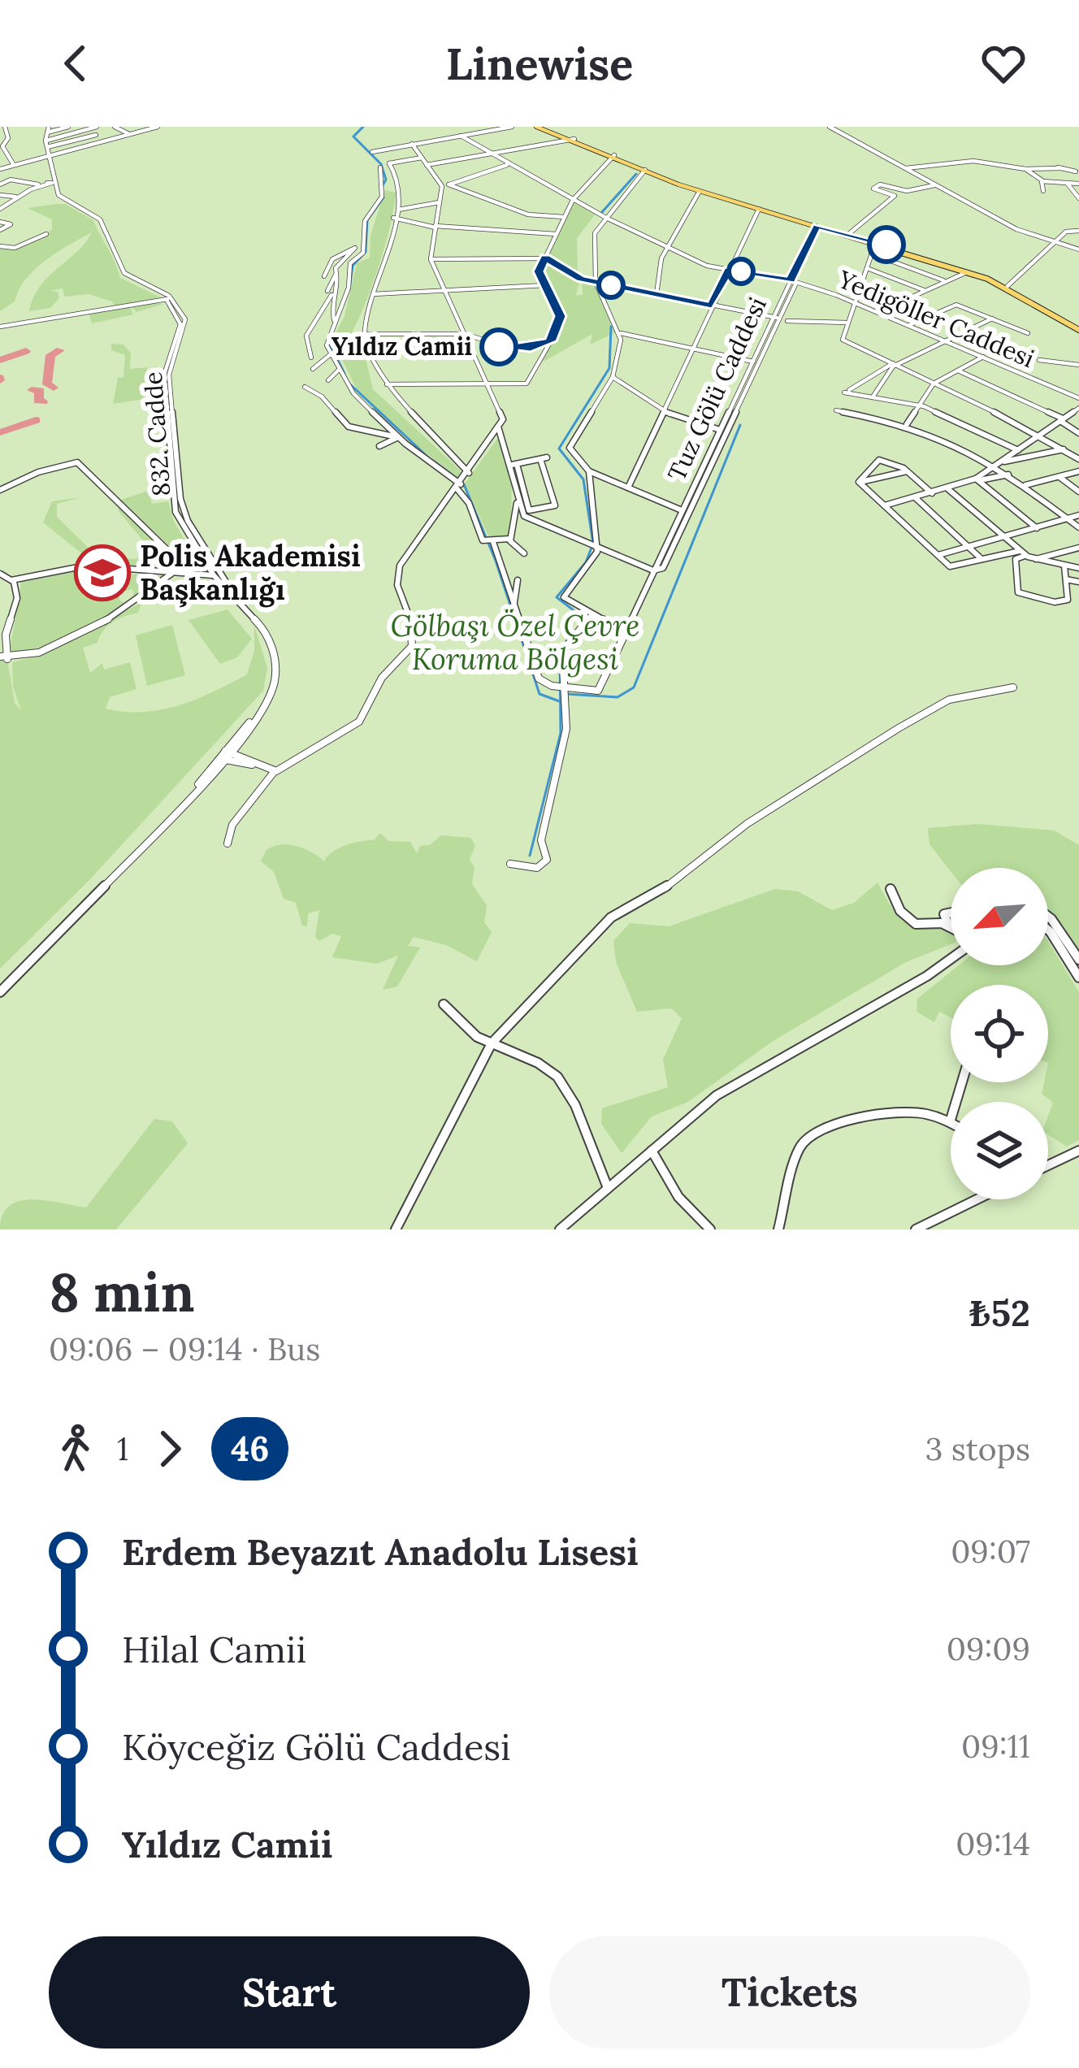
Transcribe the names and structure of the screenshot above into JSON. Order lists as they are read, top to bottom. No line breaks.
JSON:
{"streets":{"street":["Yedigöller Caddesi","Tuz Gölü Caddesi","832. Cadde"]},"crossings":[["Yedigöller Caddesi","Tuz Gölü Caddesi"]],"parks":["Gölbaşı Özel Çevre Koruma Bölgesi"],"places":{"other":["Yıldız Camii"],"school or university":["Polis Akademisi Başkanlığı"]},"lines":["bus line 46"],"north":"bottom left","page":{"header":"Linewise","heading":["8 min","09:06 – 09:14 · Bus","₺52"],"legs":["1","46","3 stops"],"list":[{"name":"Erdem Beyazıt Anadolu Lisesi","value":"09:07"},{"name":"Hilal Camii","value":"09:09"},{"name":"Köyceğiz Gölü Caddesi","value":"09:11"},{"name":"Yıldız Camii","value":"09:14"}],"buttons":["Start","Tickets"]}}
